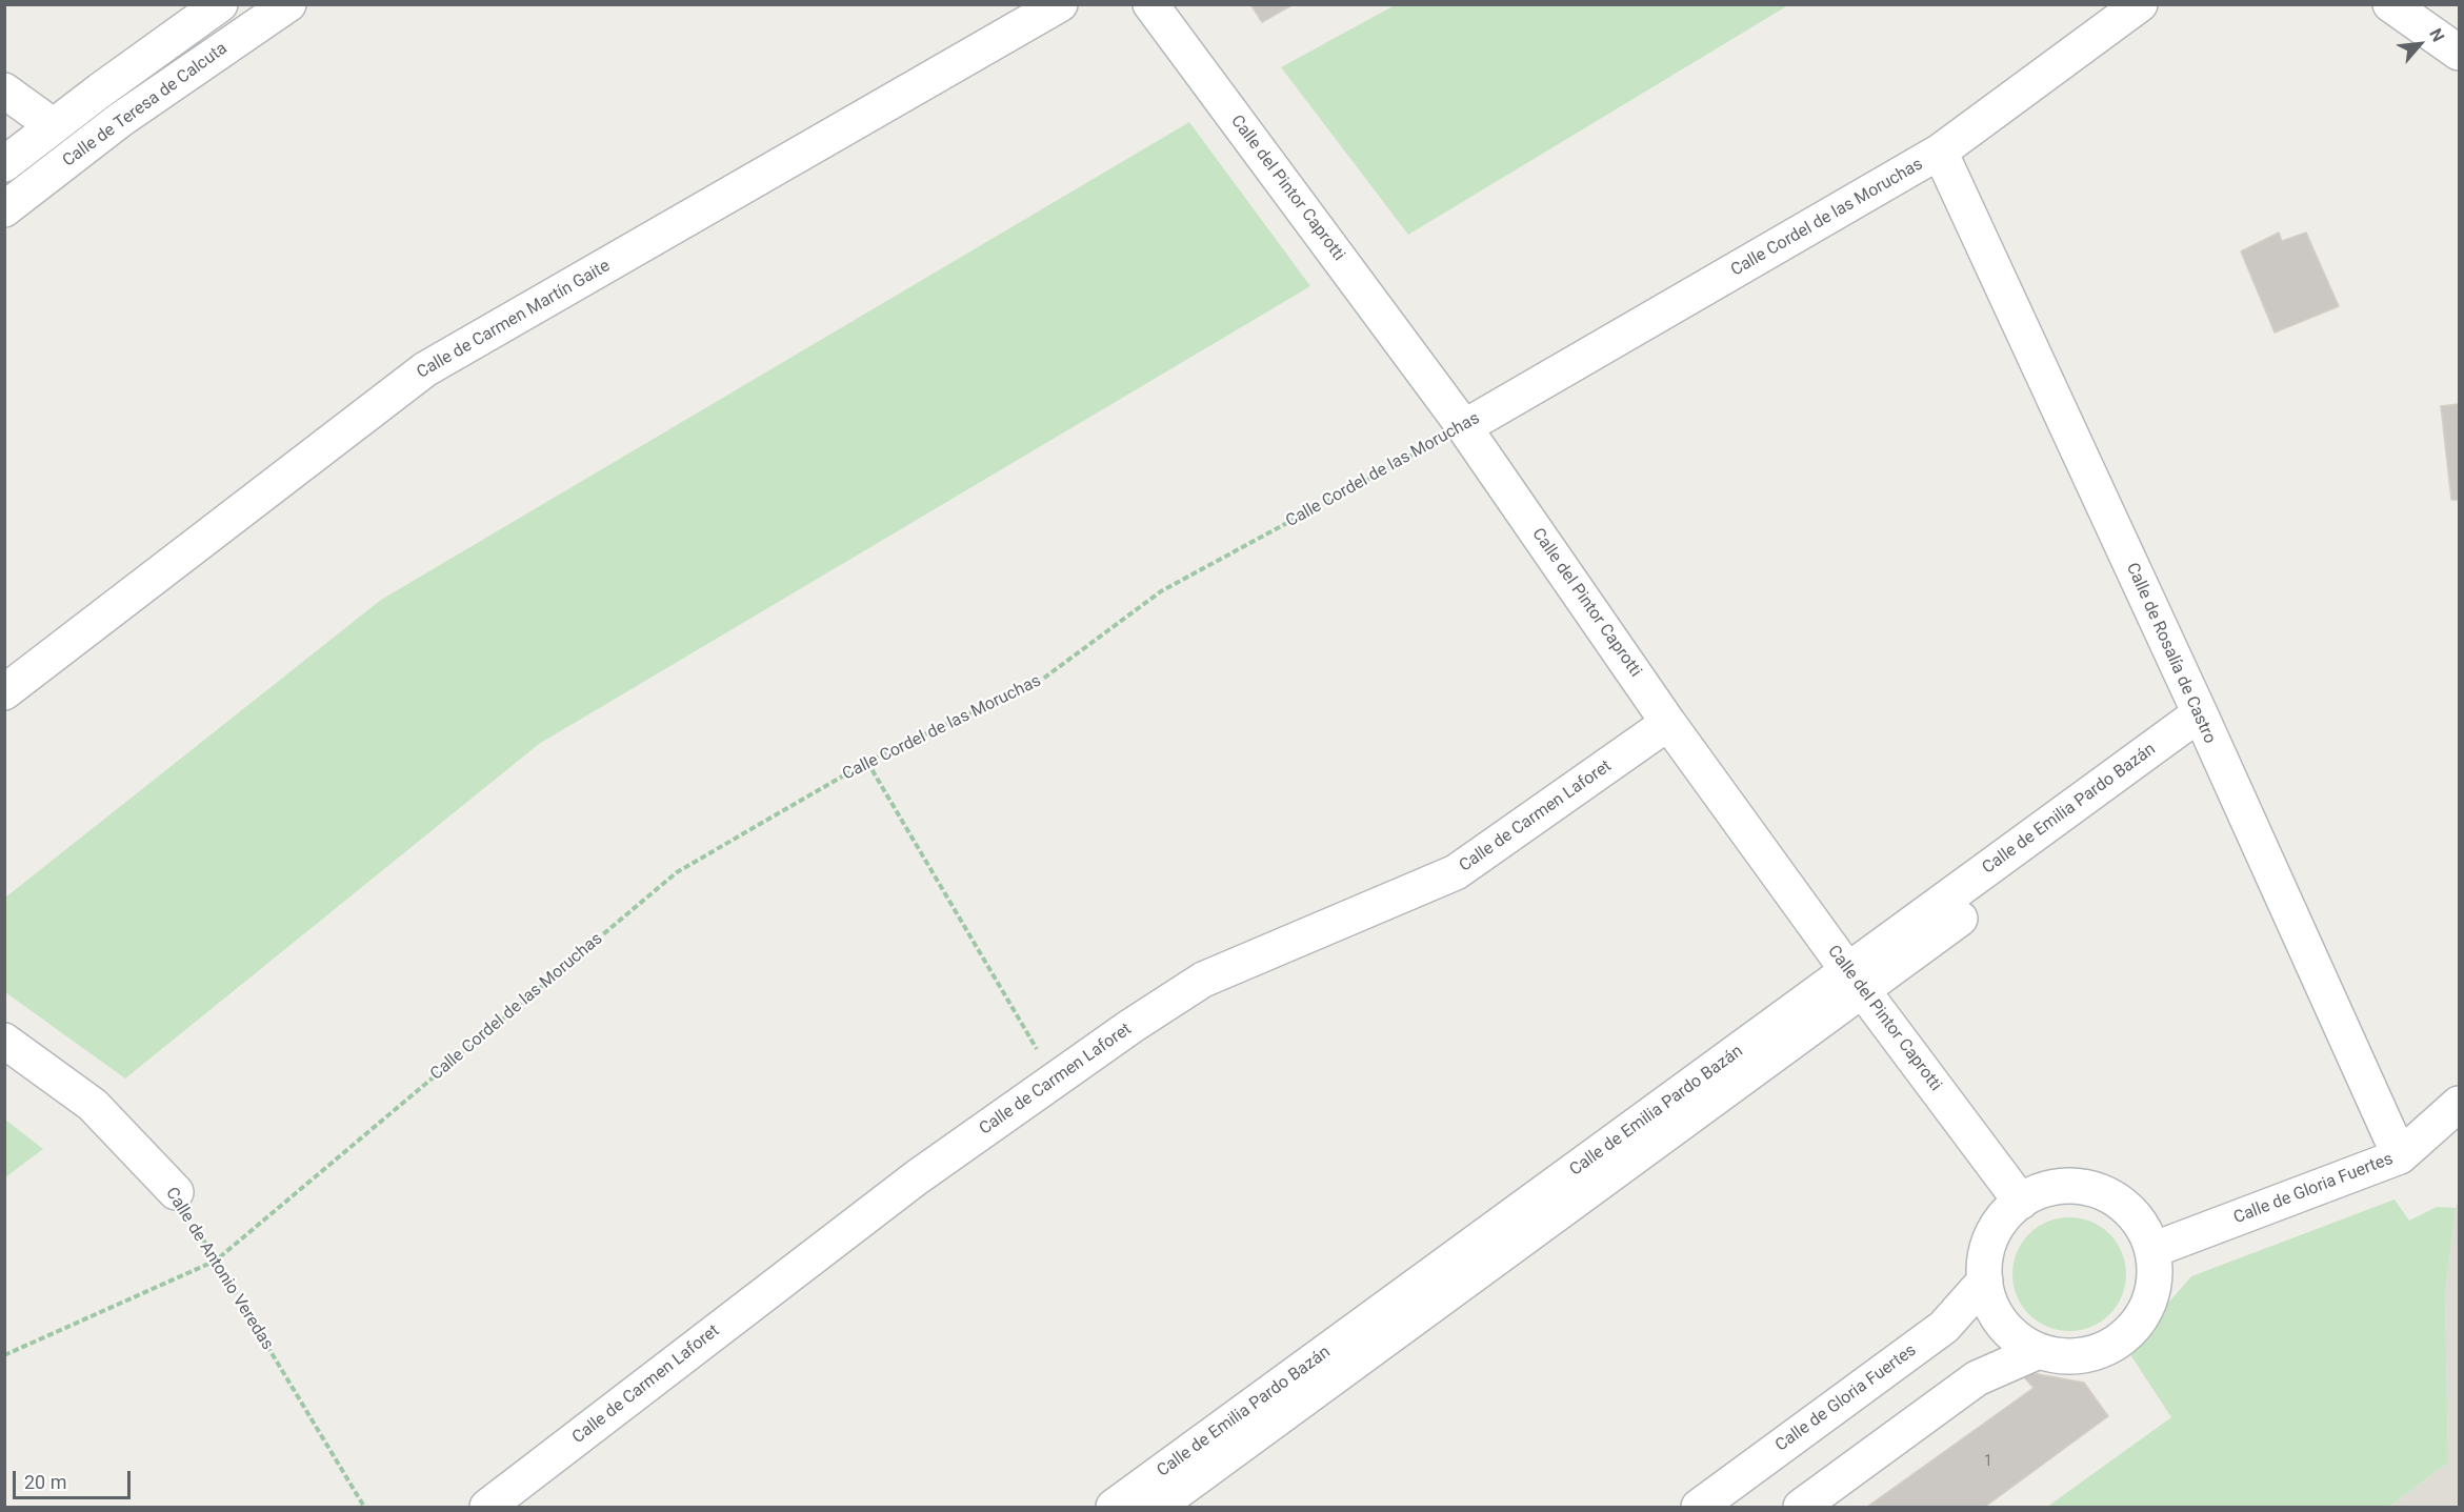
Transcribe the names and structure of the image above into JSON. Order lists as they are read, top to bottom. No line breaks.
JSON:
{"streets":{"street":["Calle de Teresa de Calcuta","Calle del Pintor Caprotti","Calle Cordel de las Moruchas","Calle de Carmen Martín Gaite","Calle de Rosalía de Castro","Calle de Emilia Pardo Bazán","Calle de Carmen Laforet","Calle de Gloria Fuertes","Calle de Antonio Veredas"]},"crossings":[["Calle del Pintor Caprotti","Calle Cordel de las Moruchas"],["Calle del Pintor Caprotti","Calle de Emilia Pardo Bazán"],["Calle del Pintor Caprotti","Calle de Carmen Laforet"],["Calle del Pintor Caprotti","Calle de Gloria Fuertes"],["Calle Cordel de las Moruchas","Calle de Rosalía de Castro"],["Calle Cordel de las Moruchas","Calle de Antonio Veredas"],["Calle de Rosalía de Castro","Calle de Emilia Pardo Bazán"],["Calle de Rosalía de Castro","Calle de Gloria Fuertes"]],"house_numbers":["1"],"scale_bar":"20 m","north":"top right"}
